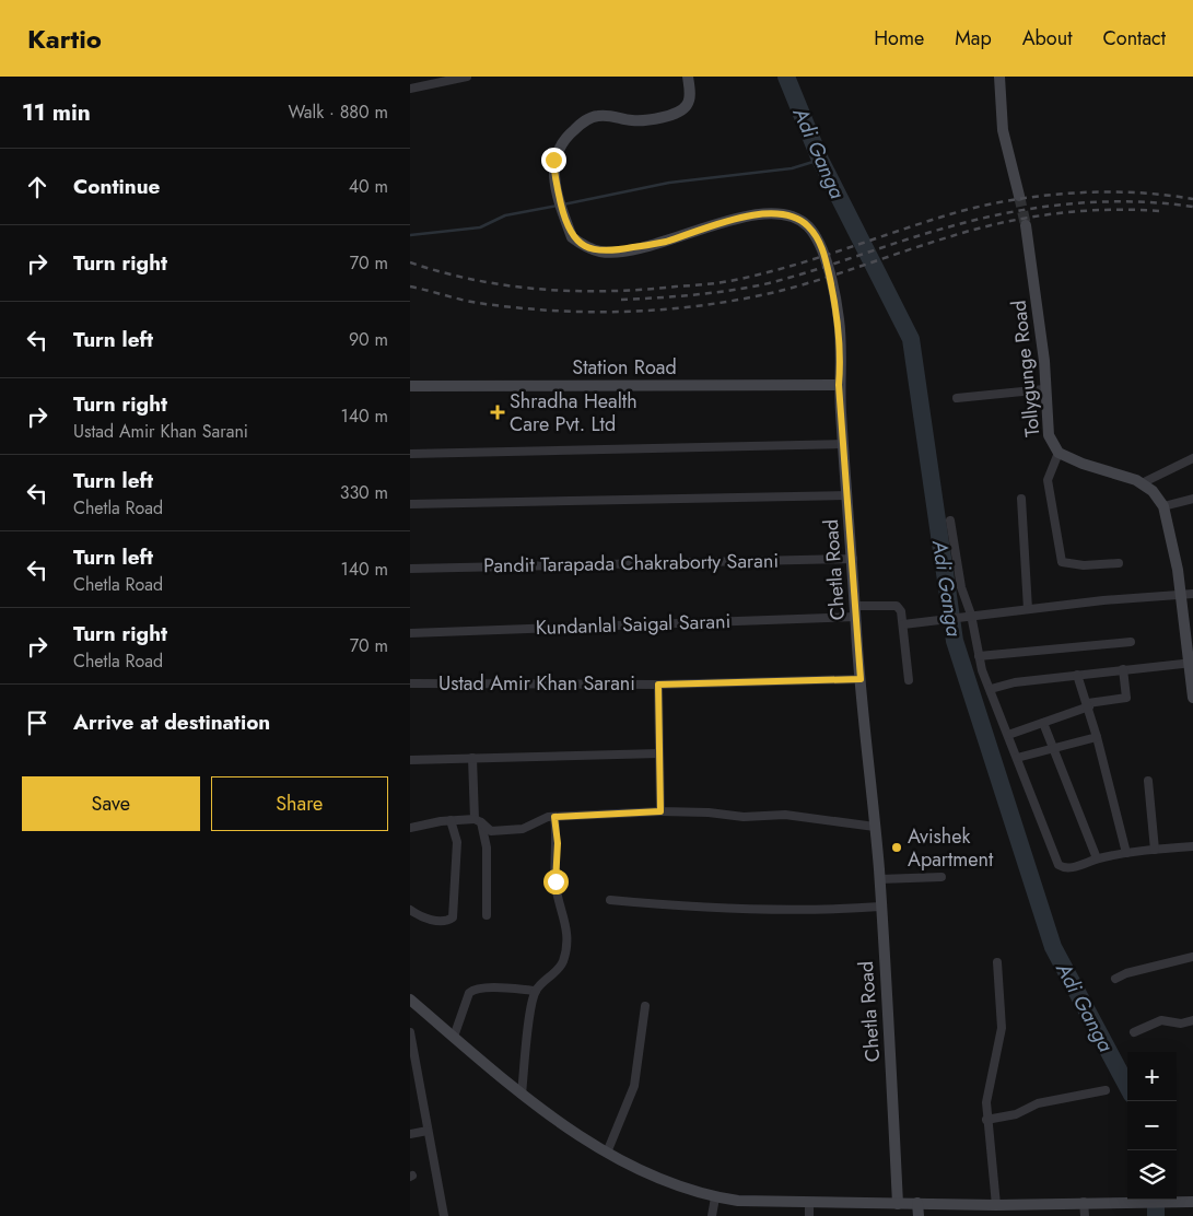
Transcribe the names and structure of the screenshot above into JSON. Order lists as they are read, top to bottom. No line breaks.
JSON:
{"streets":{"main road":["Station Road","Tollygunge Road","Chetla Road"],"street":["Pandit Tarapada Chakraborty Sarani","Kundanlal Saigal Sarani","Ustad Amir Khan Sarani"]},"crossings":[["Station Road","Chetla Road"],["Pandit Tarapada Chakraborty Sarani","Chetla Road"],["Chetla Road","Kundanlal Saigal Sarani"],["Chetla Road","Ustad Amir Khan Sarani"]],"water":["Adi Ganga"],"places":{"health":["Shradha Health Care Pvt. Ltd"],"other":["Avishek Apartment"]},"page":{"header":"Kartio","nav":["Home","Map","About","Contact"],"heading":["11 min","Walk · 880 m"],"list":[["Continue","40 m"],["Turn right","70 m"],["Turn left","90 m"],["Turn right","Ustad Amir Khan Sarani","140 m"],["Turn left","Chetla Road","330 m"],["Turn left","Chetla Road","140 m"],["Turn right","Chetla Road","70 m"],"Arrive at destination"],"buttons":["Save","Share"],"map_buttons":["+","−"]}}
